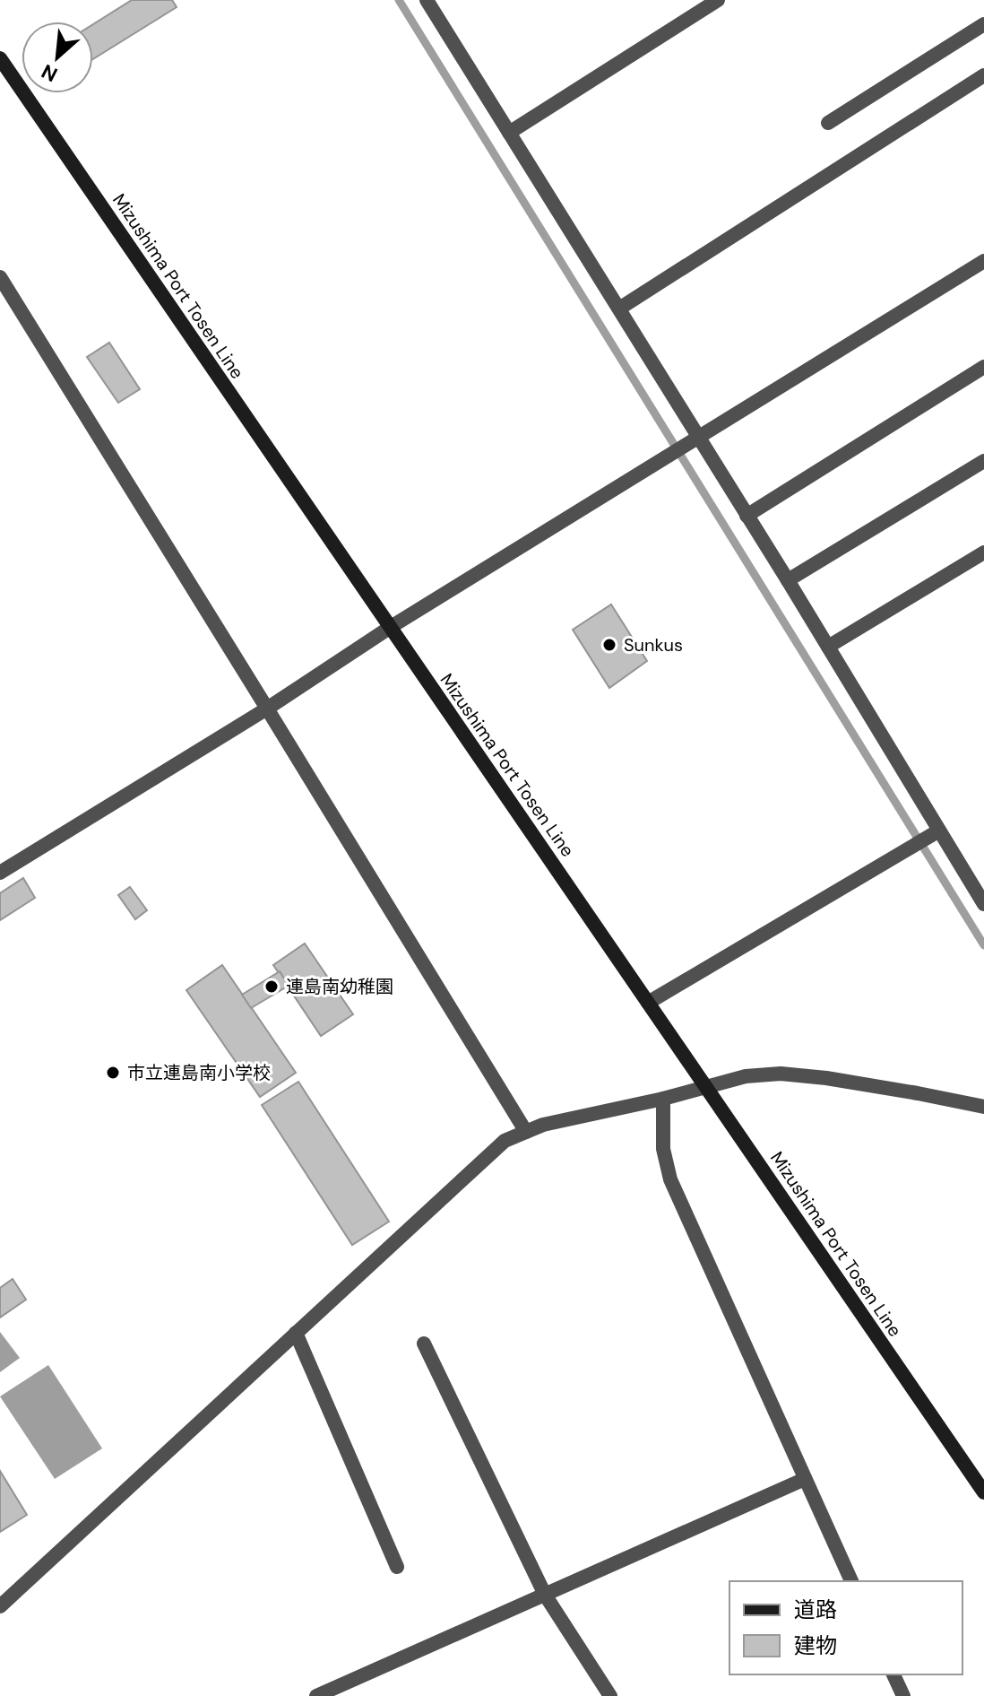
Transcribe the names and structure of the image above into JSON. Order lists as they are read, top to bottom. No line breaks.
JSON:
{"streets":{"main road":["Mizushima Port Tosen Line"]},"places":["Sunkus","連島南幼稚園","市立連島南小学校"],"legend":["道路","建物"],"north":"bottom left"}
